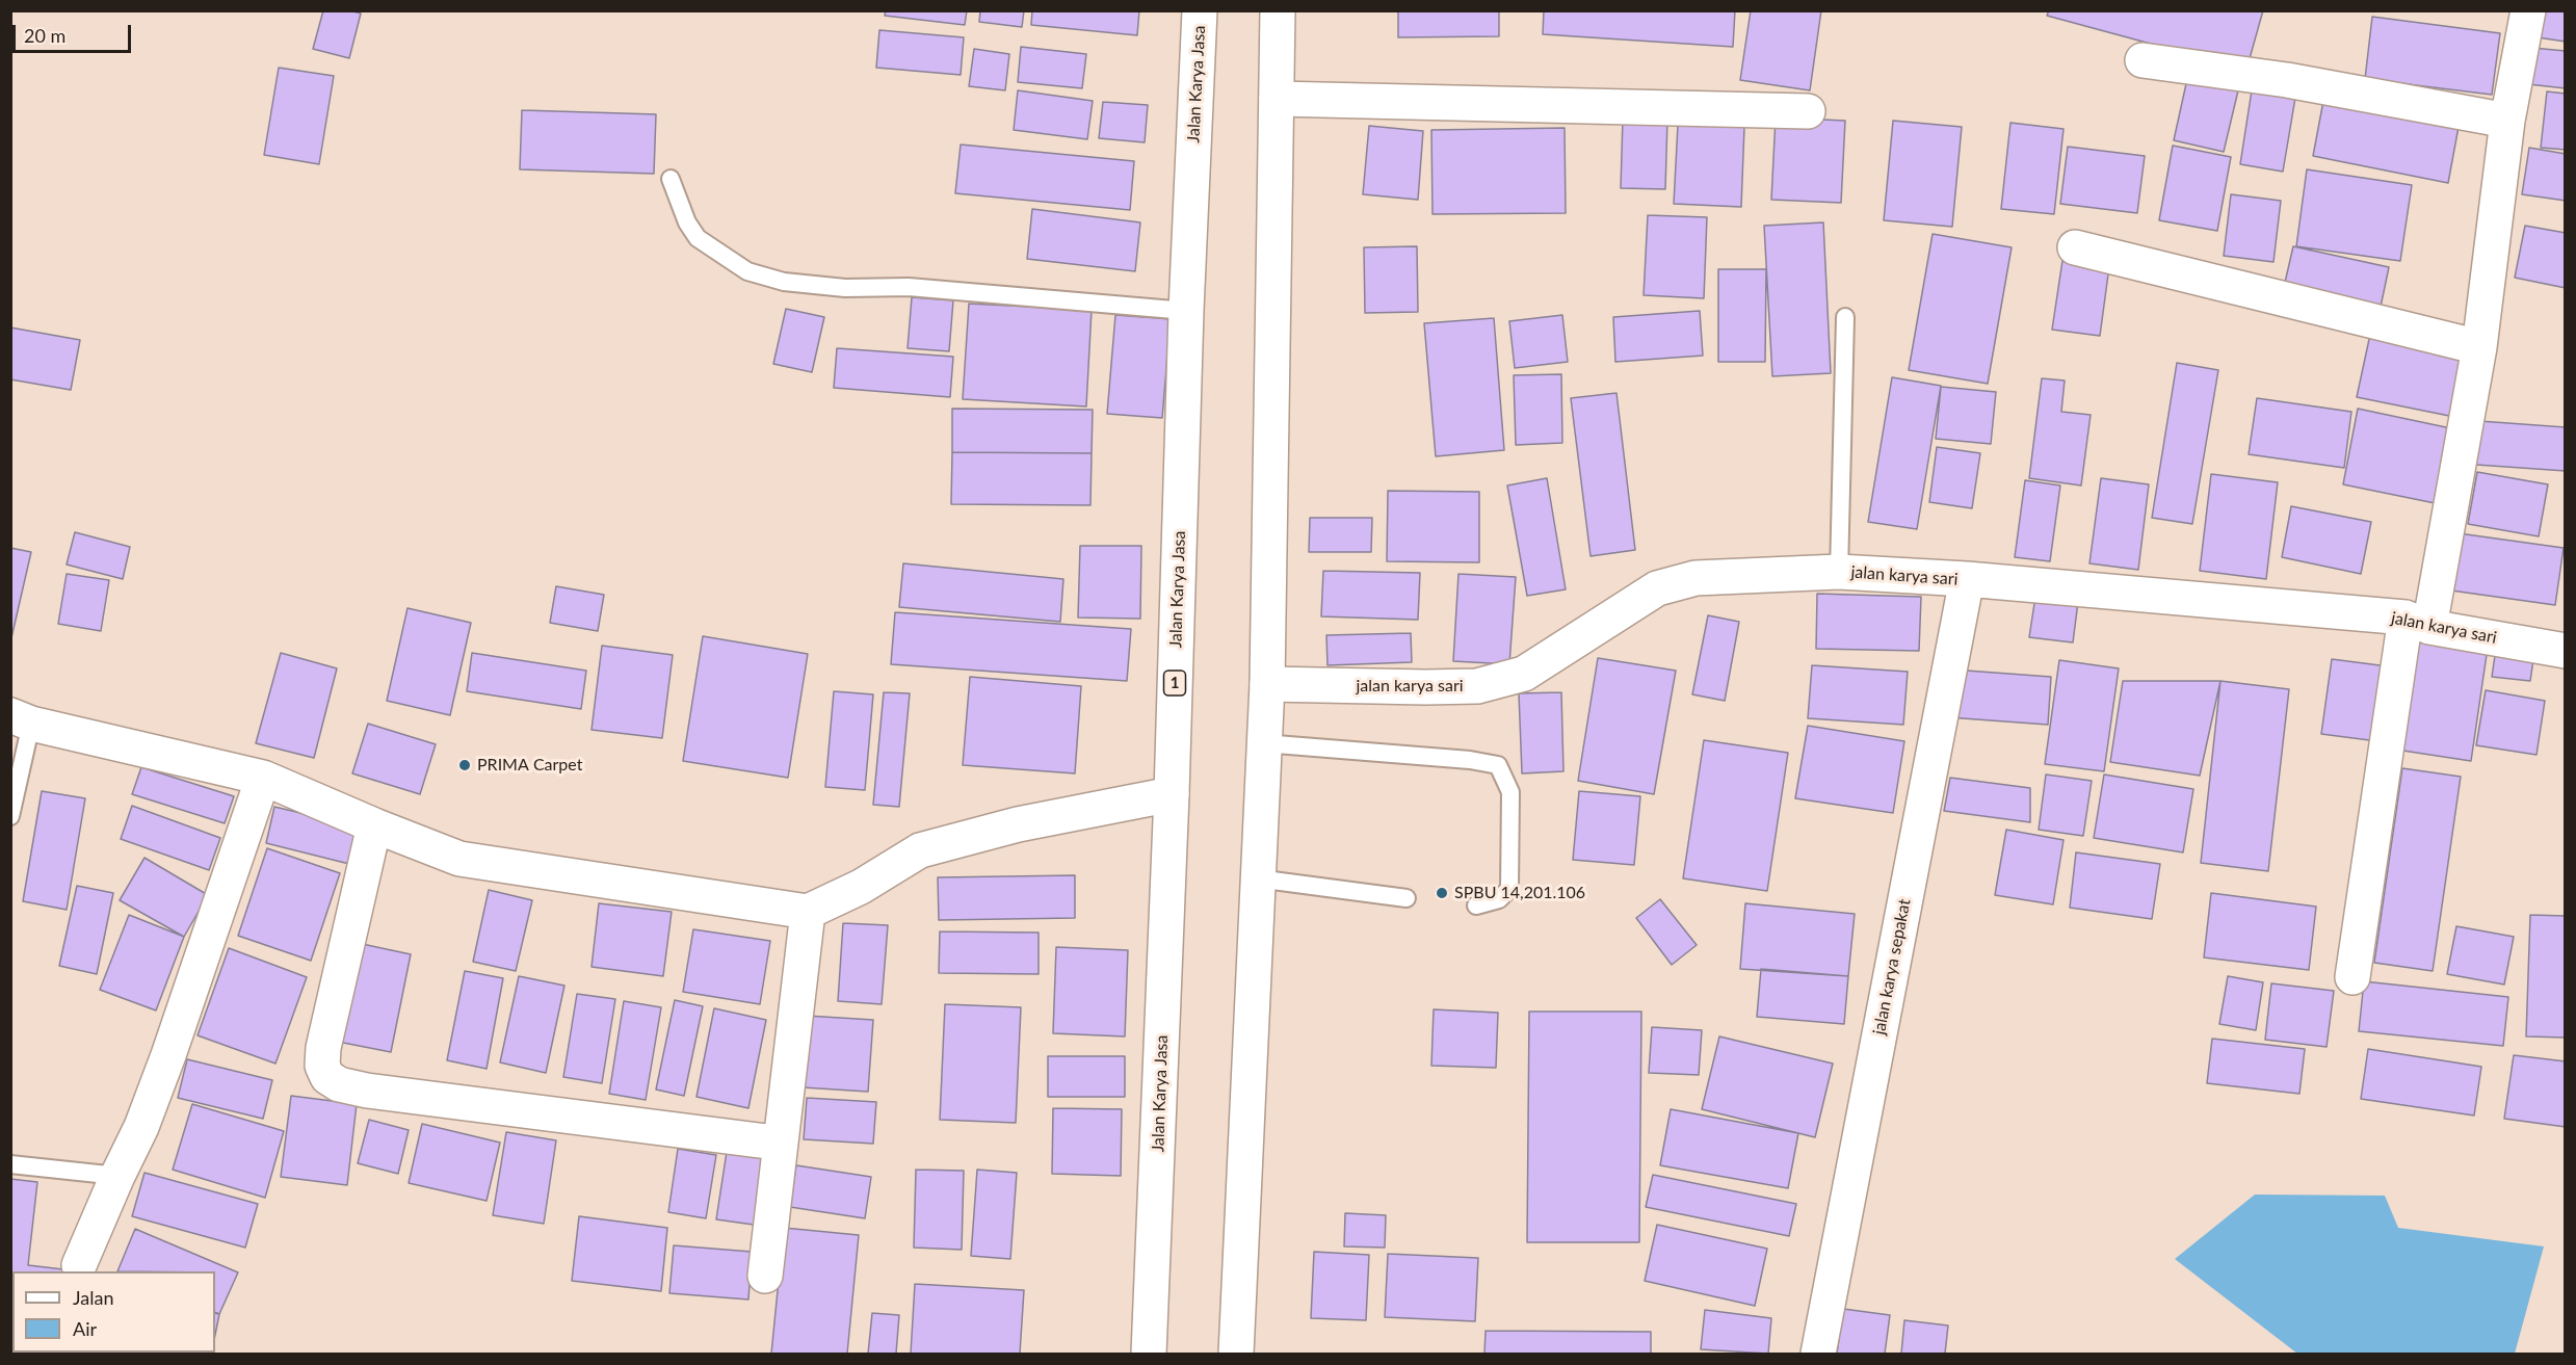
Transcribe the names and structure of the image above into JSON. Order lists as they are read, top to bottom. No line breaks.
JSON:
{"streets":{"main road":["Jalan Karya Jasa","jalan karya sari","1","jalan karya sepakat"]},"crossings":[["jalan karya sari","jalan karya sepakat"]],"places":["PRIMA Carpet","SPBU 14,201.106"],"legend":["Jalan","Air"],"scale_bar":"20 m"}
